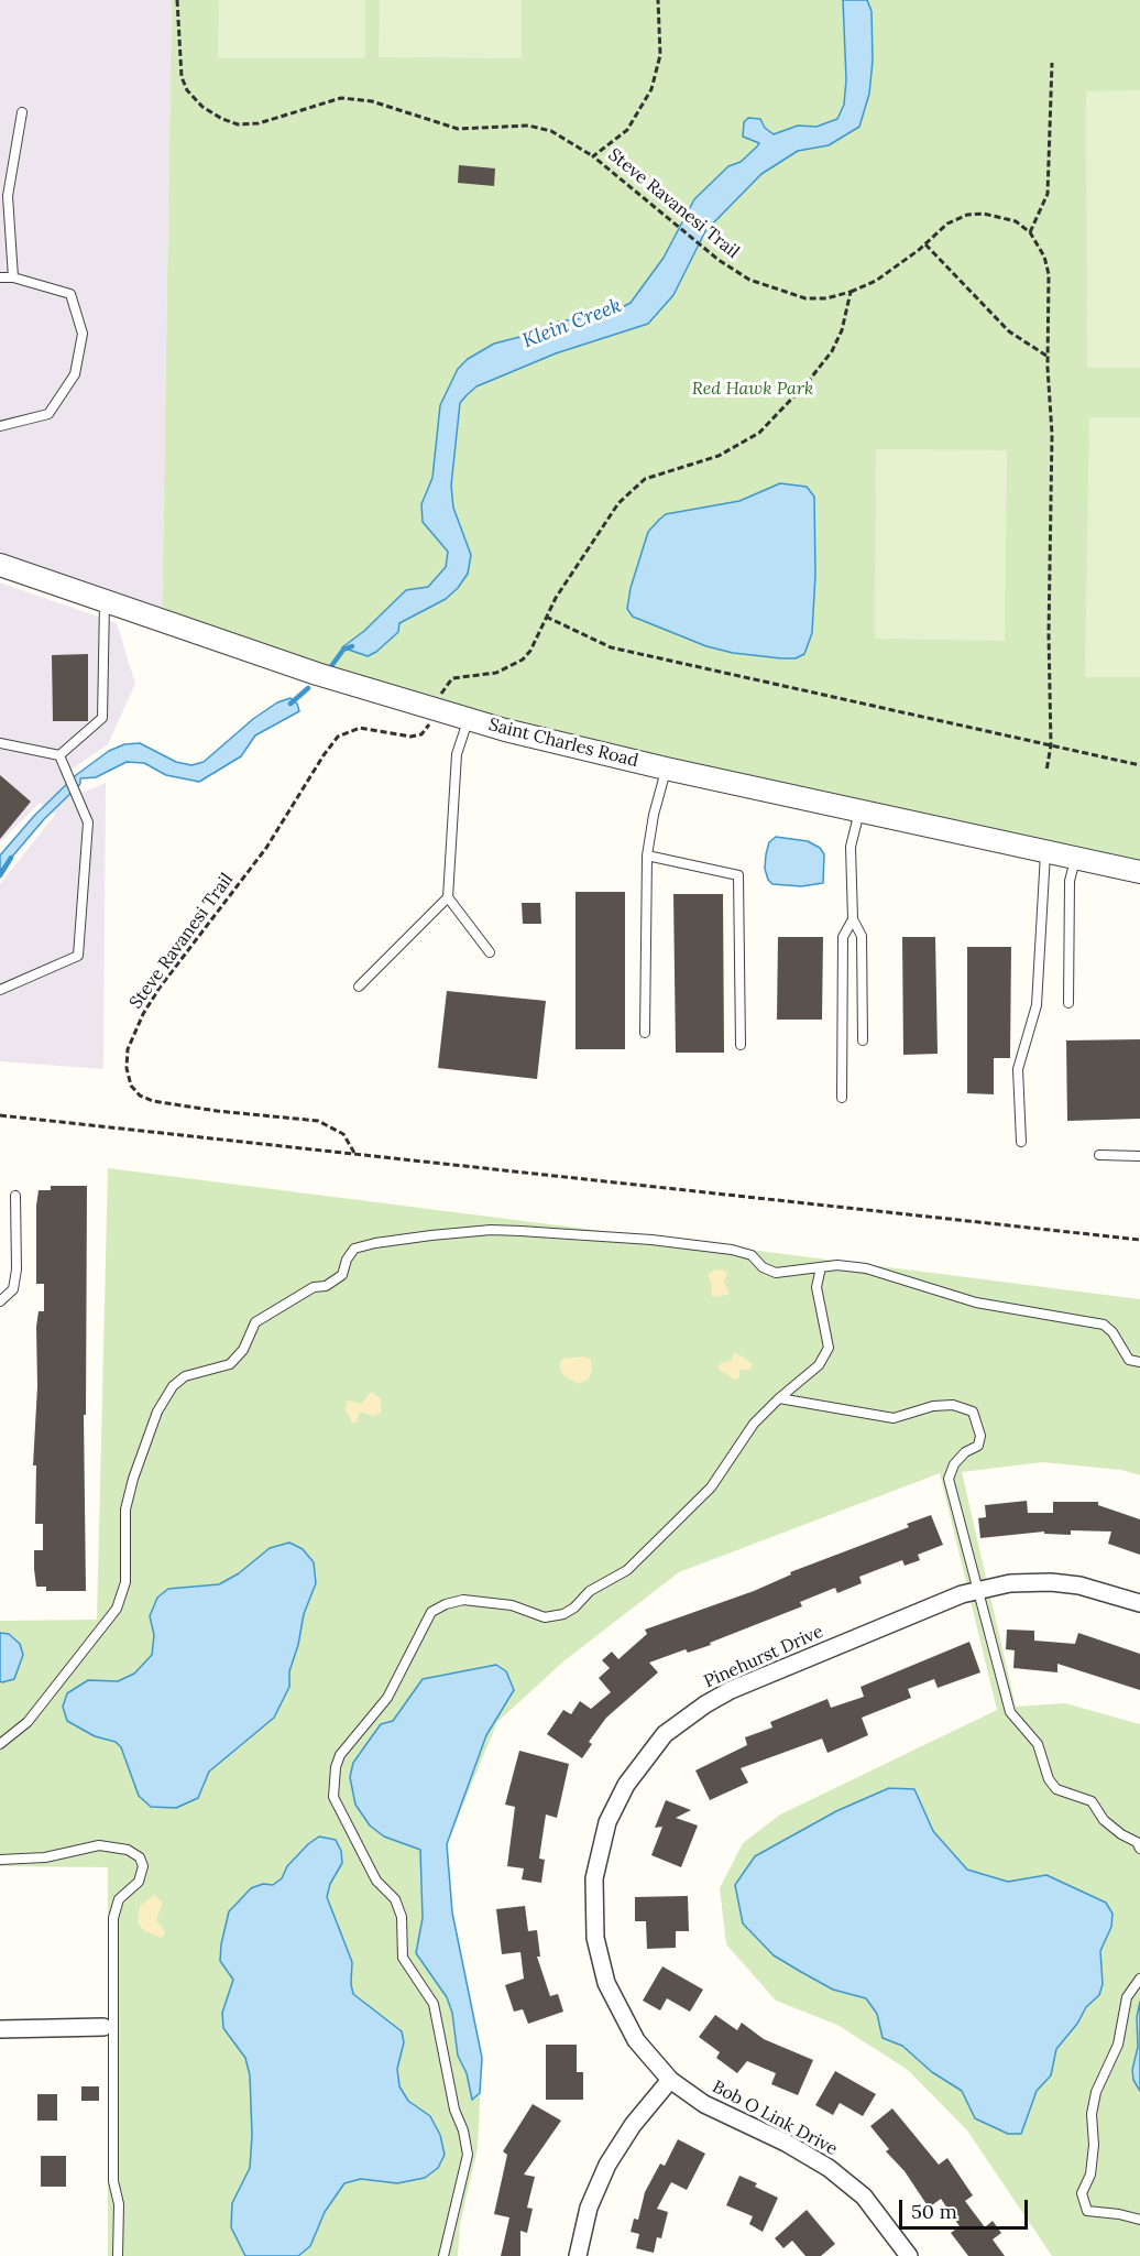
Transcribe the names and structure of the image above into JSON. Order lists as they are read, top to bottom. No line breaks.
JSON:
{"streets":{"street":["Saint Charles Road","Pinehurst Drive","Bob O Link Drive"],"path":["Steve Ravanesi Trail"]},"crossings":[["Pinehurst Drive","Bob O Link Drive"]],"water":["Klein Creek"],"parks":["Red Hawk Park"],"scale_bar":"50 m"}
